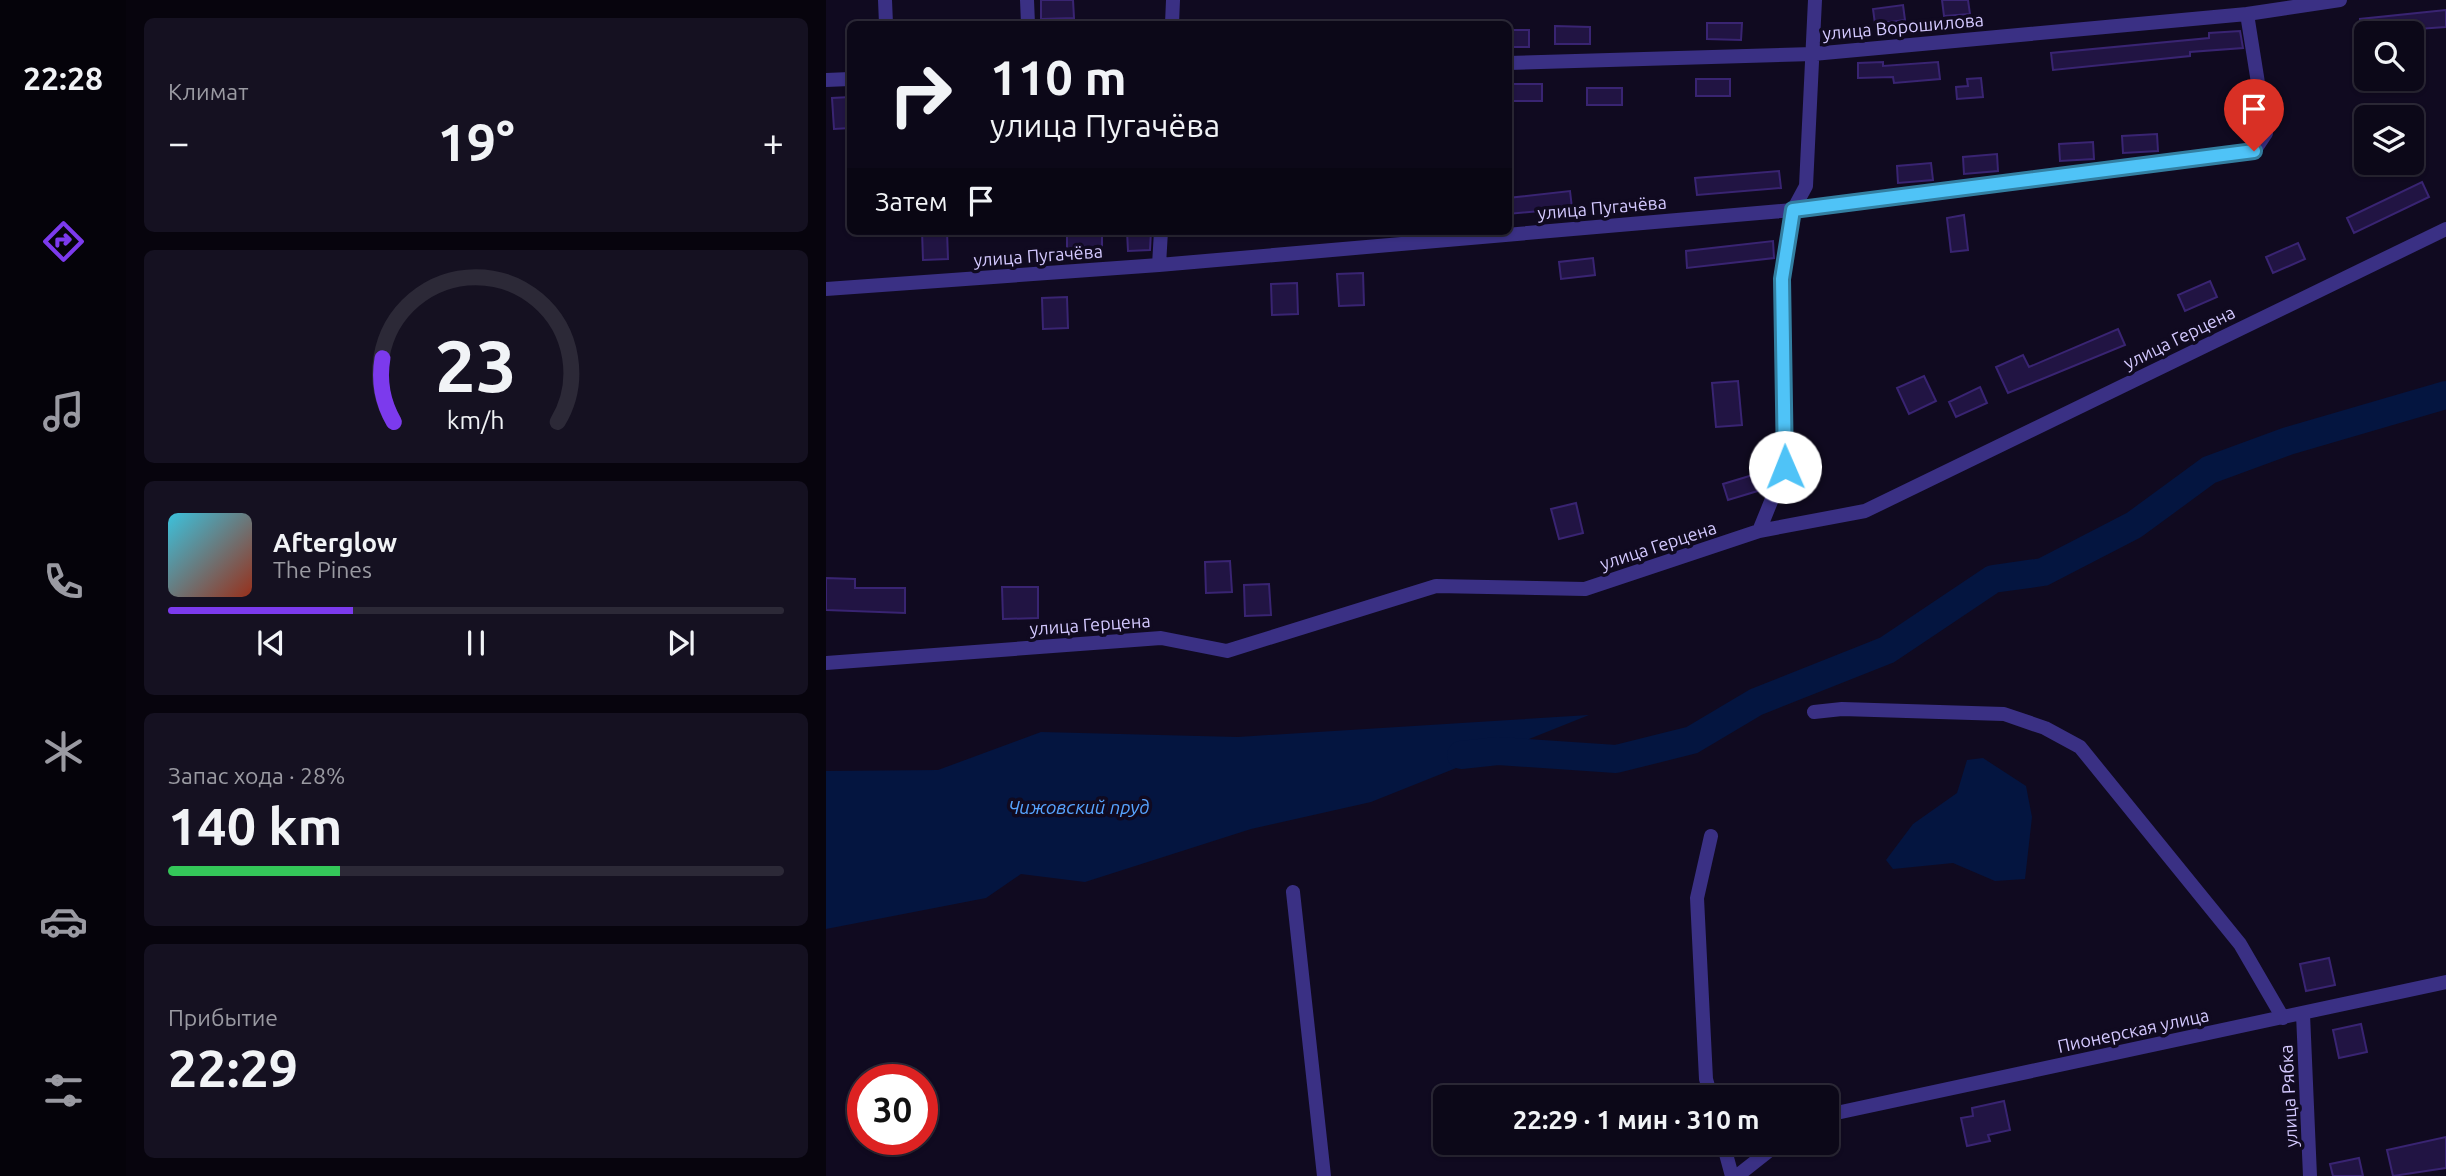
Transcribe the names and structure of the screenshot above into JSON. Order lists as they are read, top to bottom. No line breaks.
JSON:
{"streets":{"street":["улица Ворошилова","улица Пугачёва","улица Герцена","Пионерская улица","улица Рябка"]},"crossings":[["улица Ворошилова","улица Пугачёва"],["Пионерская улица","улица Рябка"]],"water":["Чижовский пруд"],"page":{"tabs":"22:28","tile":["Климат",["Запас хода · 28%","140 km"],["Прибытие","22:29"]],"turn":["110 m","улица Пугачёва"],"heat":["−","19°","+"],"then":"Затем","song":["Afterglow","The Pines"],"limit":"30","trip":"22:29 · 1 мин · 310 m","gauge":["23","km/h"]}}
